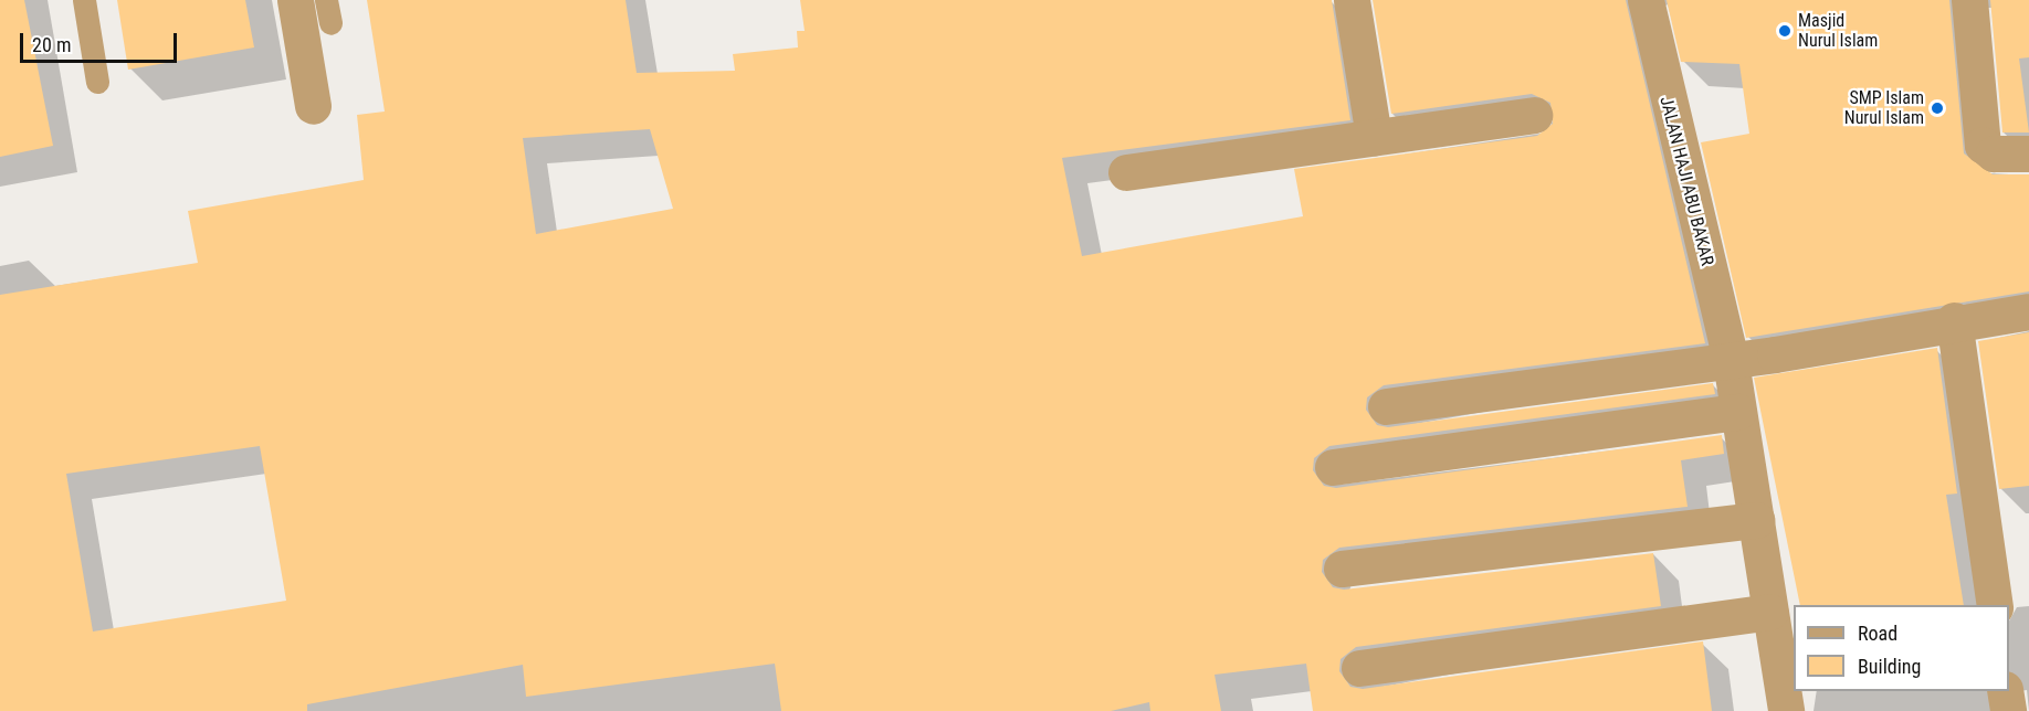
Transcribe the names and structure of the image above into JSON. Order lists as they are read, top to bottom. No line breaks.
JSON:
{"streets":{"street":["JALAN HAJI ABU BAKAR"]},"places":["Masjid Nurul Islam","SMP Islam Nurul Islam"],"legend":["Road","Building"],"scale_bar":"20 m"}
